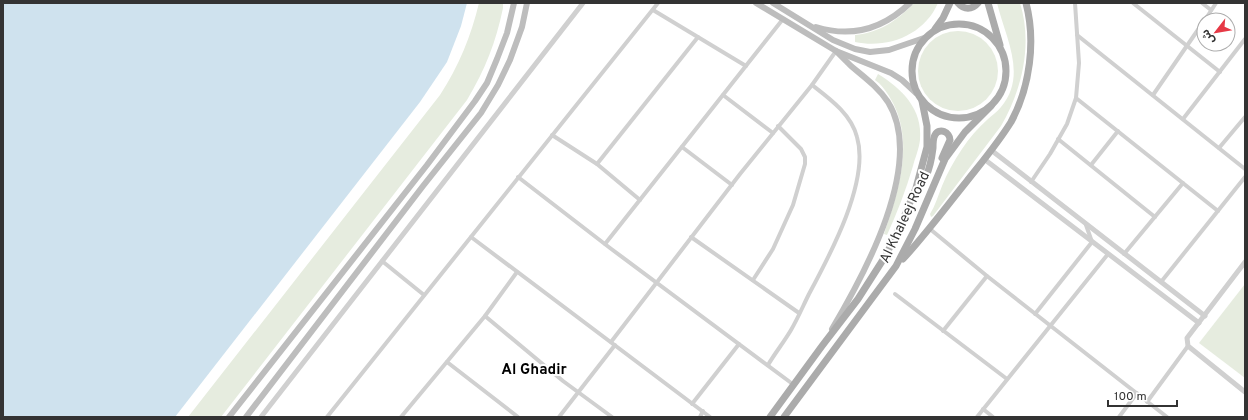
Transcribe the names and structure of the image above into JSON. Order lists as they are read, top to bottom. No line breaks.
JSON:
{"streets":{"main road":["Al Khaleej Road"]},"districts":["Al Ghadir"],"scale_bar":"100 m","north":"bottom left"}
